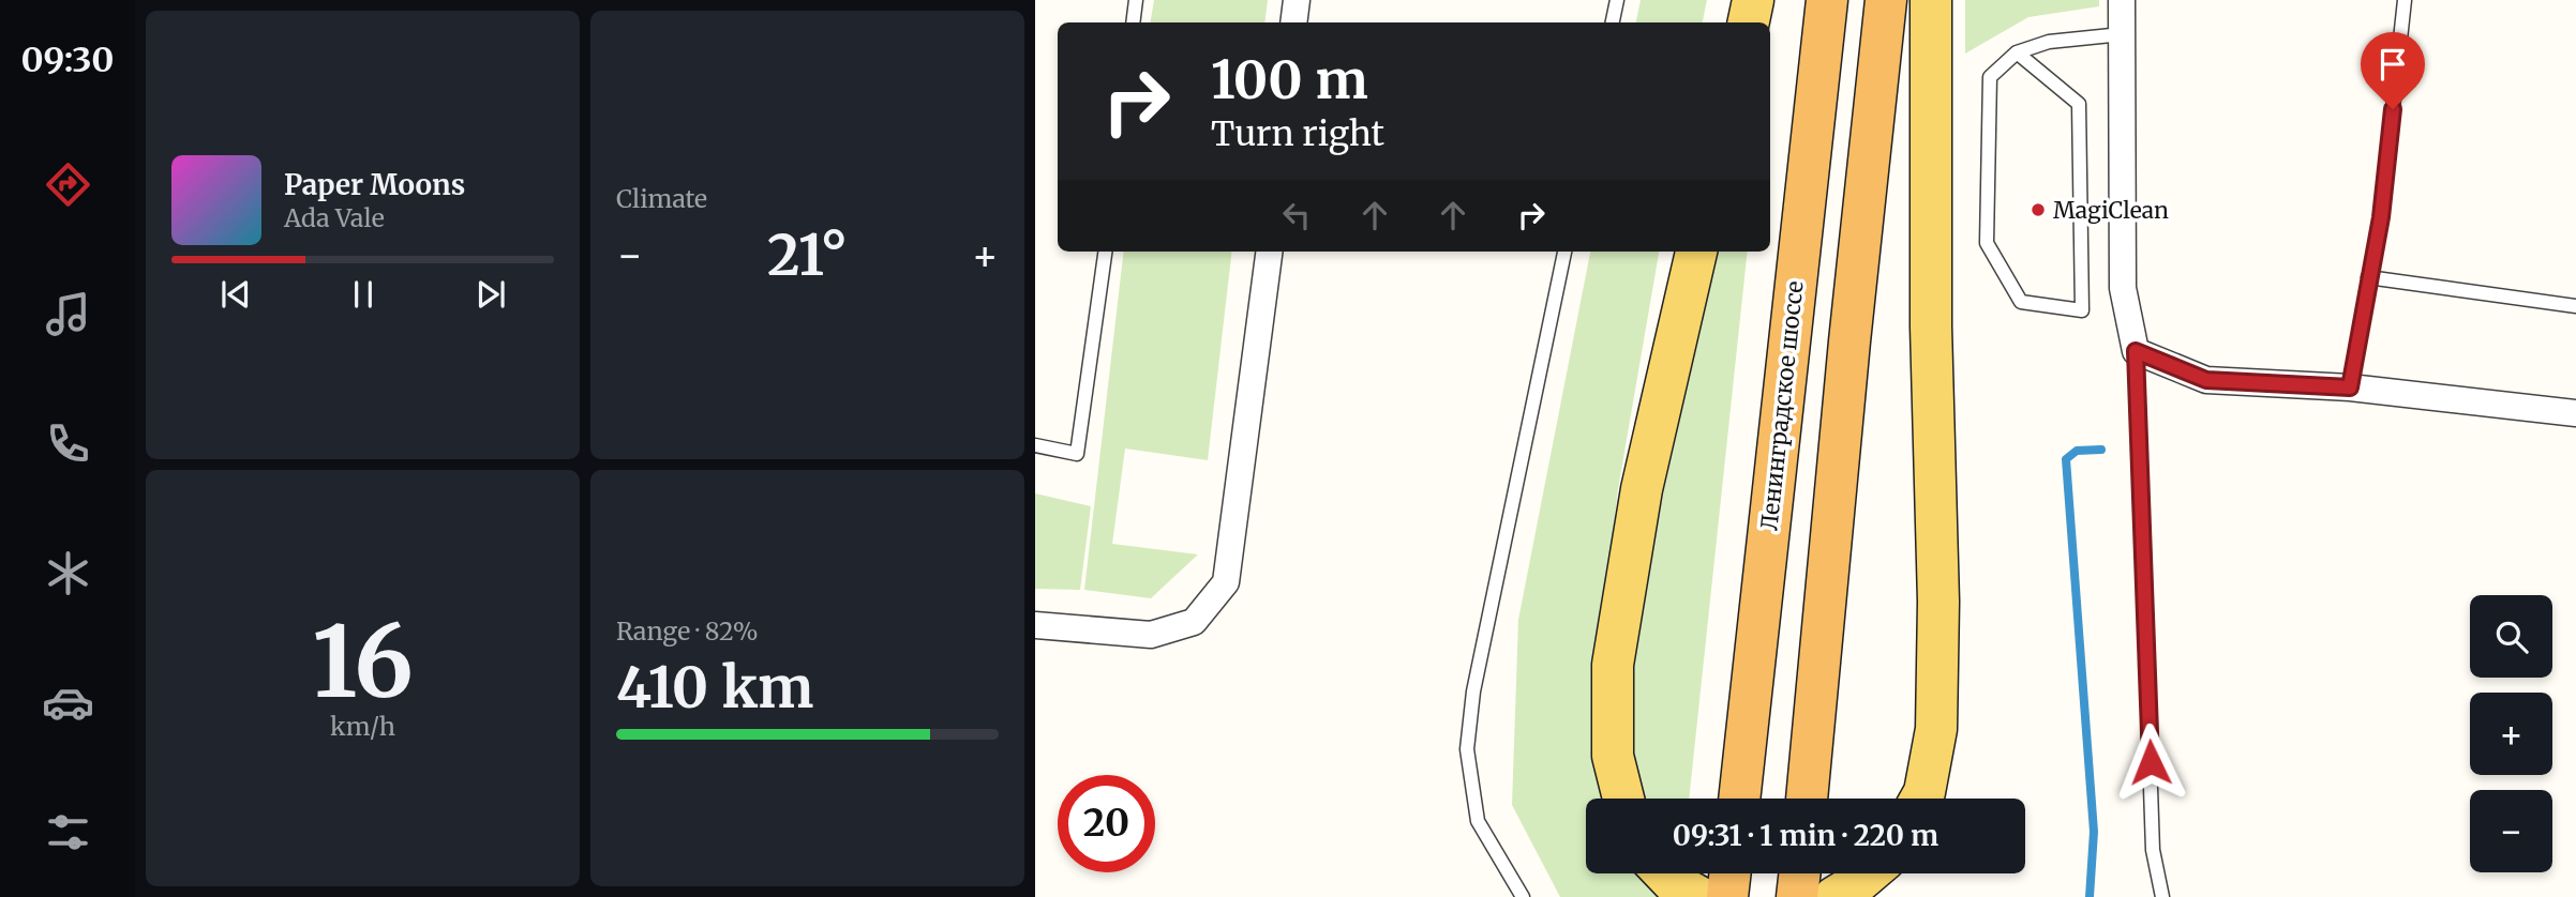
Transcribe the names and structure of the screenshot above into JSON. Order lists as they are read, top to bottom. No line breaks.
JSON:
{"streets":{"highway":["Ленинградское шоссе"]},"places":["MagiClean"],"page":{"tabs":"09:30","tile":["Climate",["16","km/h"],["Range · 82%","410 km"]],"turn":["100 m","Turn right"],"song":["Paper Moons","Ada Vale"],"heat":["−","21°","+"],"map_buttons":["+","−"],"limit":"20","trip":"09:31 · 1 min · 220 m"}}
